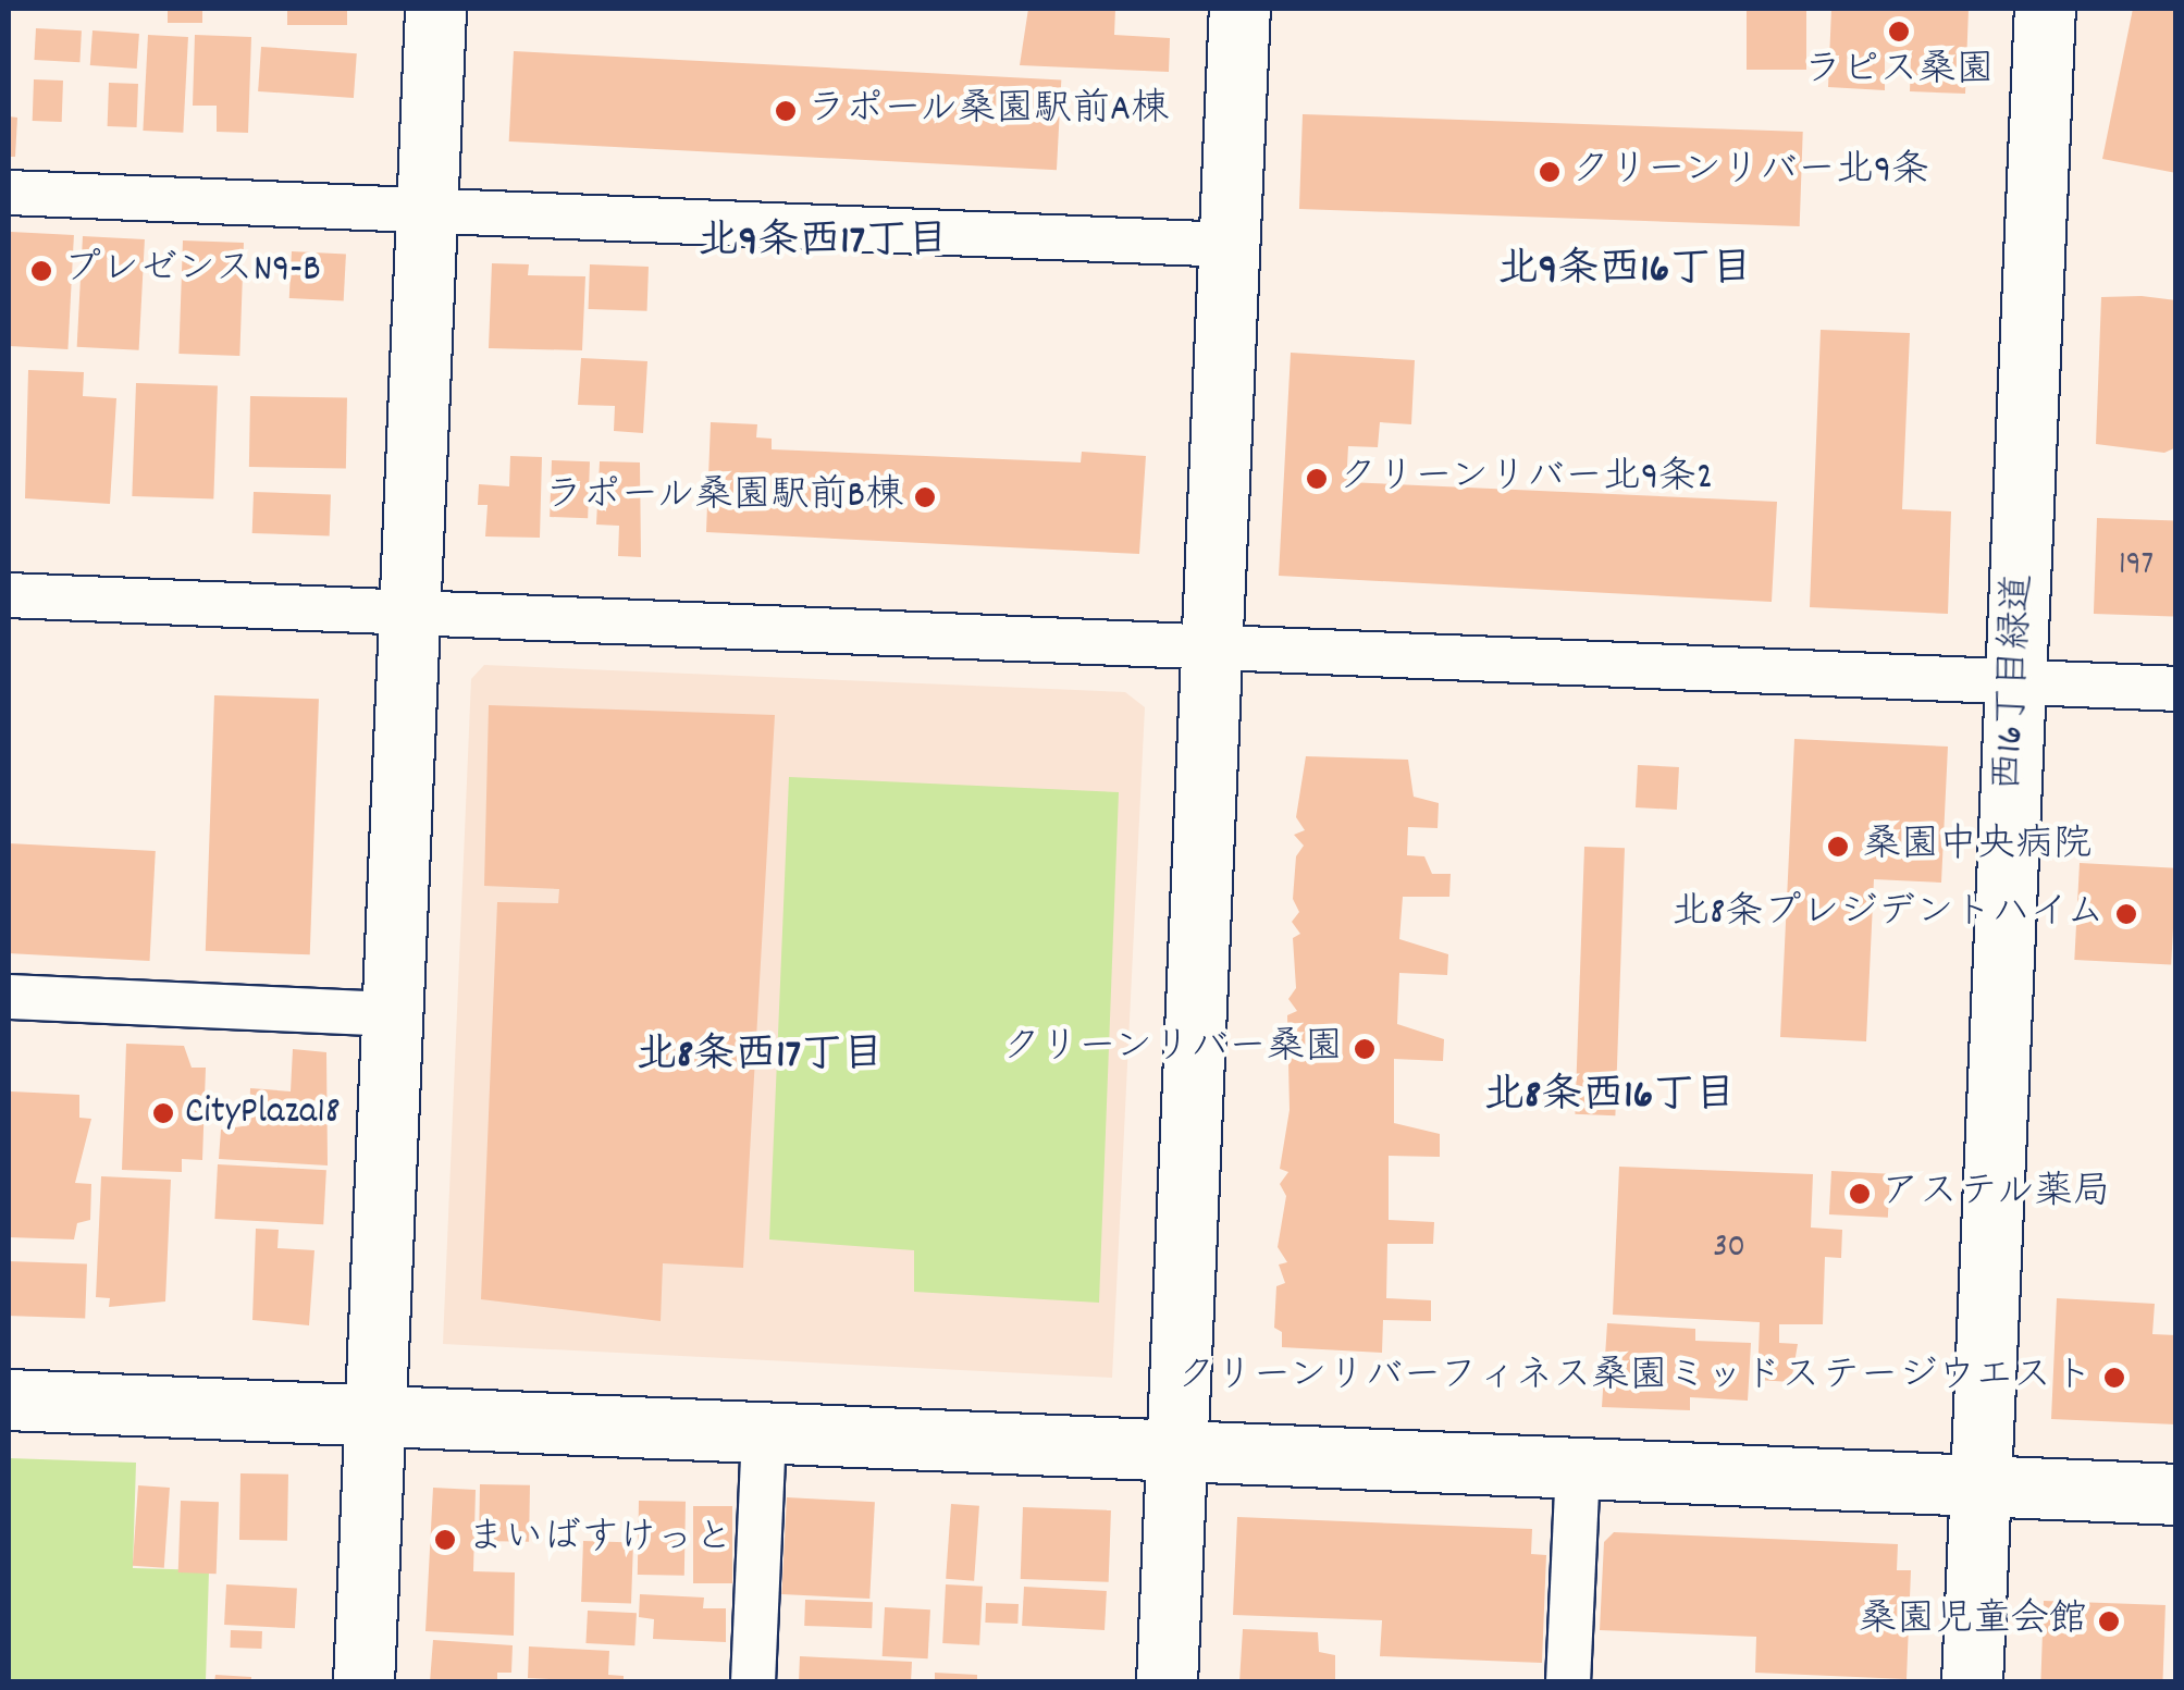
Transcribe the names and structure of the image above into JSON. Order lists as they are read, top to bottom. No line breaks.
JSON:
{"streets":{"street":["西16丁目緑道"]},"districts":["北9条西17丁目","北9条西16丁目","北8条西17丁目","北8条西16丁目"],"places":["ラピス桑園","ラポール桑園駅前A棟","クリーンリバー北9条","プレゼンスN9-B","クリーンリバー北9条2","ラポール桑園駅前B棟","桑園中央病院","北8条プレジデントハイム","クリーンリバー桑園","CityPlaza18","アステル薬局","クリーンリバーフィネス桑園ミッドステージウエスト","まいばすけっと","桑園児童会館"],"house_numbers":["197","30"]}
